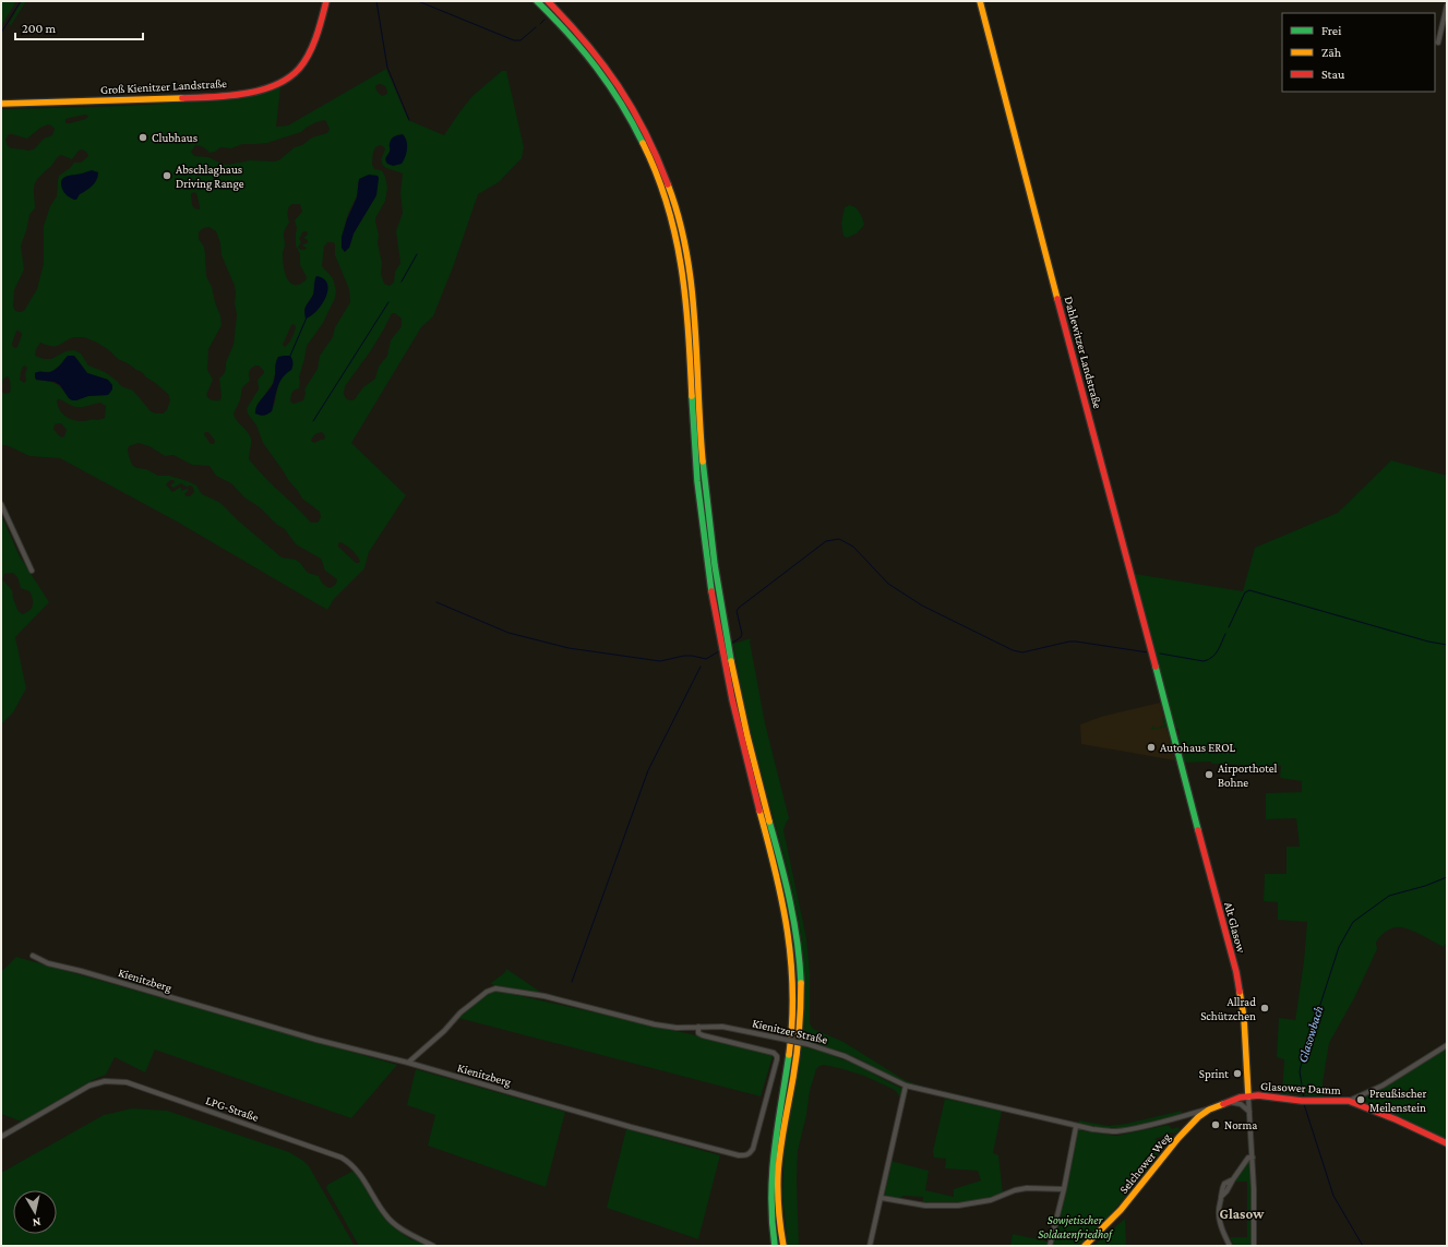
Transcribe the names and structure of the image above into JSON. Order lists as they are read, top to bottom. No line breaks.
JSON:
{"streets":{"main road":["Groß Kienitzer Landstraße","Dahlewitzer Landstraße","Alt Glasow","Glasower Damm","Selchower Weg"],"street":["Kienitzberg","Kienitzer Straße","LPG-Straße"]},"crossings":[["Dahlewitzer Landstraße","Alt Glasow"],["Alt Glasow","Glasower Damm"],["Alt Glasow","Selchower Weg"],["Kienitzberg","Kienitzer Straße"],["Kienitzer Straße","Selchower Weg"],["Glasower Damm","Selchower Weg"]],"districts":["Glasow"],"water":["Glasowbach"],"parks":["Sowjetischer Soldatenfriedhof"],"places":["Clubhaus","Abschlaghaus Driving Range","Autohaus EROL","Airporthotel Bohne","Allrad Schützchen","Sprint","Preußischer Meilenstein","Norma"],"legend":["Frei","Zäh","Stau"],"scale_bar":"200 m","north":"bottom"}
